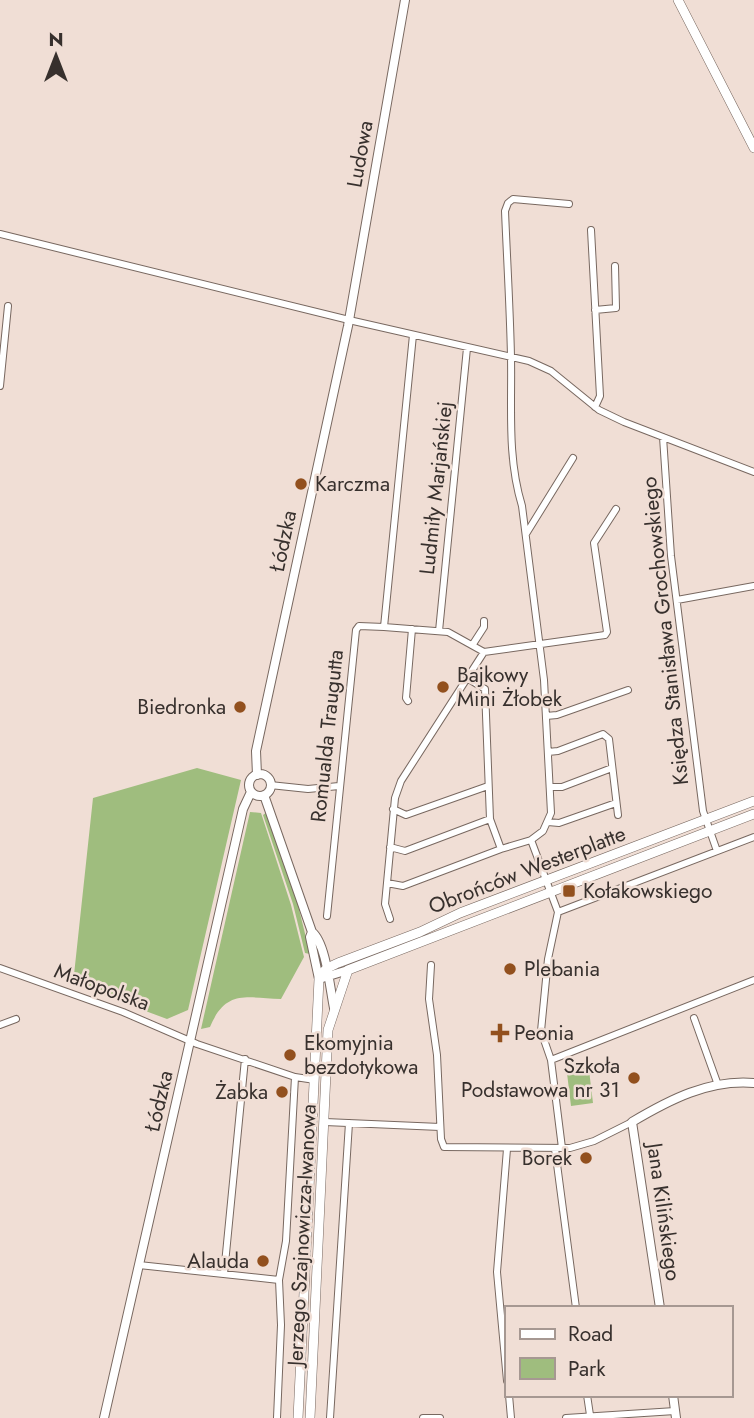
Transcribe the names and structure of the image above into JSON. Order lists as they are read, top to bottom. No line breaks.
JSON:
{"streets":{"main road":["Obrońców Westerplatte","Jerzego Szajnowicza-Iwanowa"],"street":["Ludowa","Ludmiły Marjańskiej","Łódzka","Księdza Stanisława Grochowskiego","Romualda Traugutta","Małopolska","Jana Kilińskiego"]},"crossings":[["Ludowa","Łódzka"],["Łódzka","Małopolska"],["Łódzka","Jerzego Szajnowicza-Iwanowa"],["Księdza Stanisława Grochowskiego","Obrońców Westerplatte"],["Obrońców Westerplatte","Jerzego Szajnowicza-Iwanowa"],["Małopolska","Jerzego Szajnowicza-Iwanowa"]],"places":{"other":["Karczma","Bajkowy Mini Żłobek","Biedronka","Plebania","Ekomyjnia bezdotykowa","Szkoła Podstawowa nr 31","Żabka","Borek","Alauda"],"transit":["Kołakowskiego"],"health":["Peonia"]},"legend":["Road","Park"],"north":"top"}
